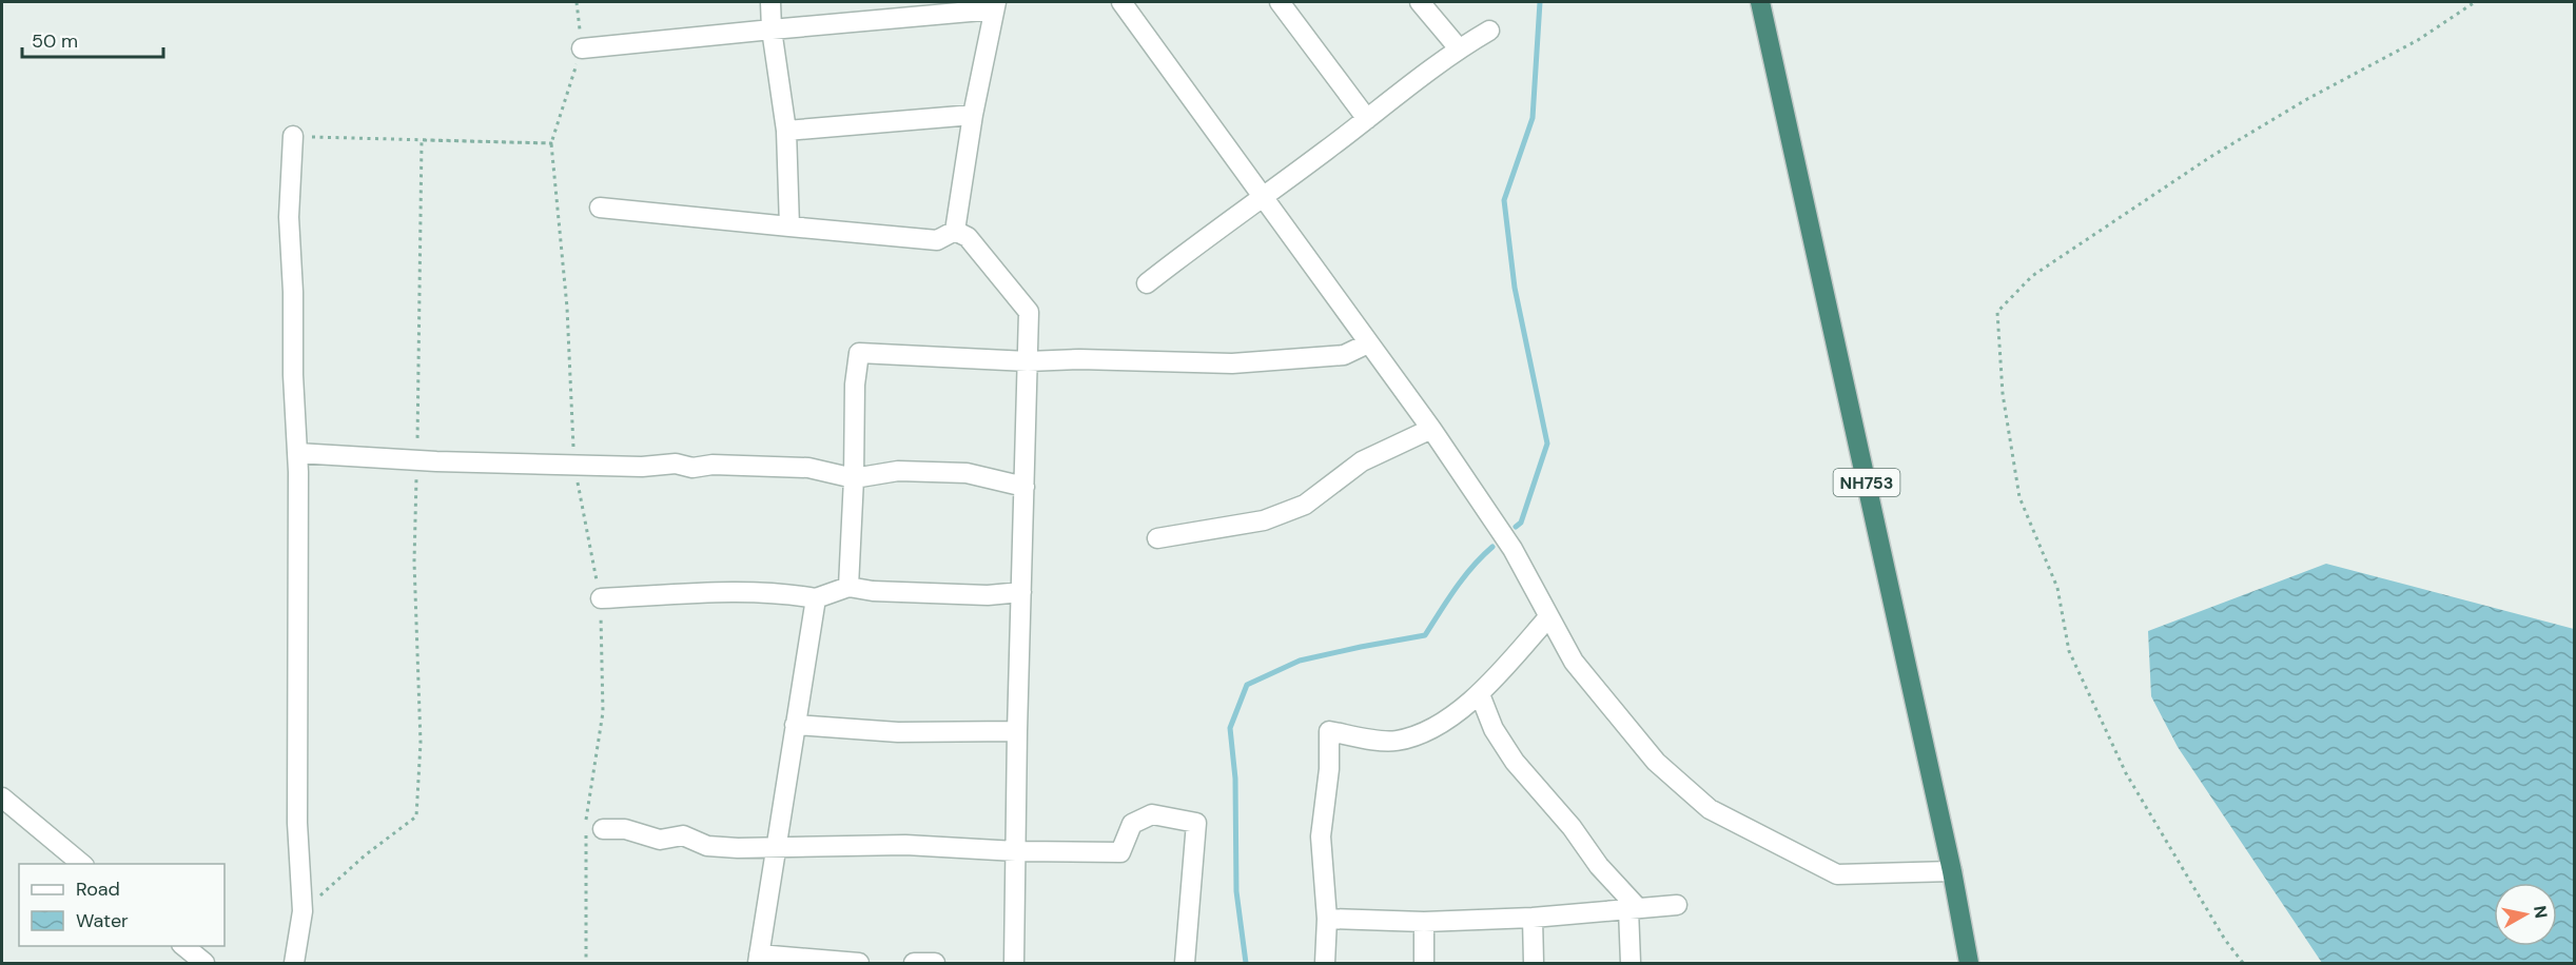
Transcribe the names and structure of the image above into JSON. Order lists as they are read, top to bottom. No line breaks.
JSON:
{"streets":{"highway":["NH753"]},"legend":["Road","Water"],"scale_bar":"50 m","north":"right"}
